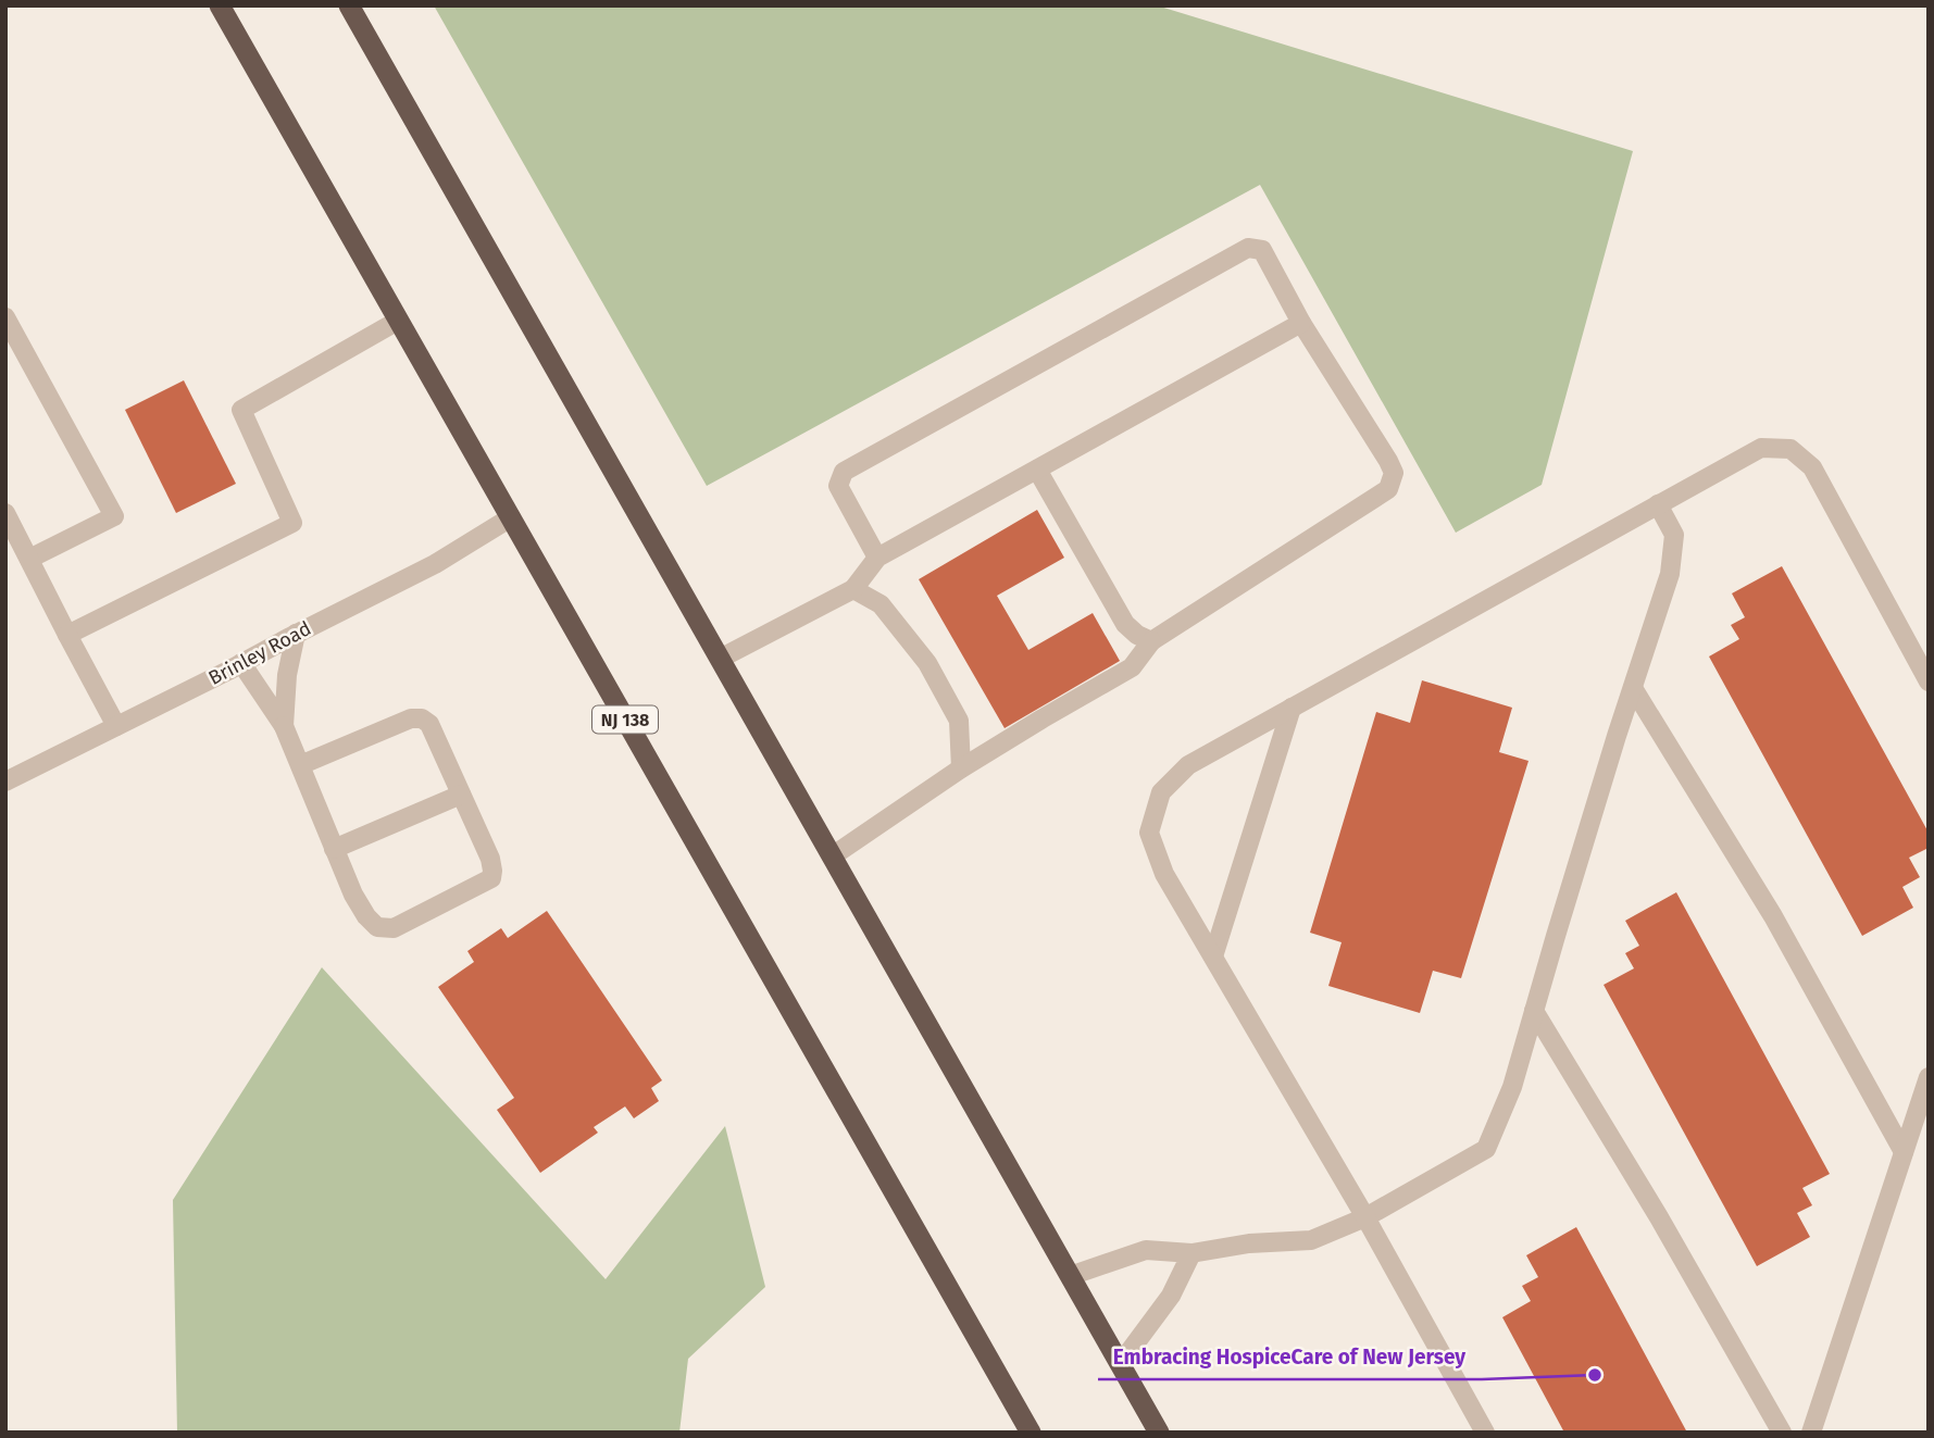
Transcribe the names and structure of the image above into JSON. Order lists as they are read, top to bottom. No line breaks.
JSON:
{"streets":{"highway":["NJ 138"],"street":["Brinley Road"]},"crossings":[["Brinley Road","NJ 138"]],"places":["Embracing HospiceCare of New Jersey"]}
